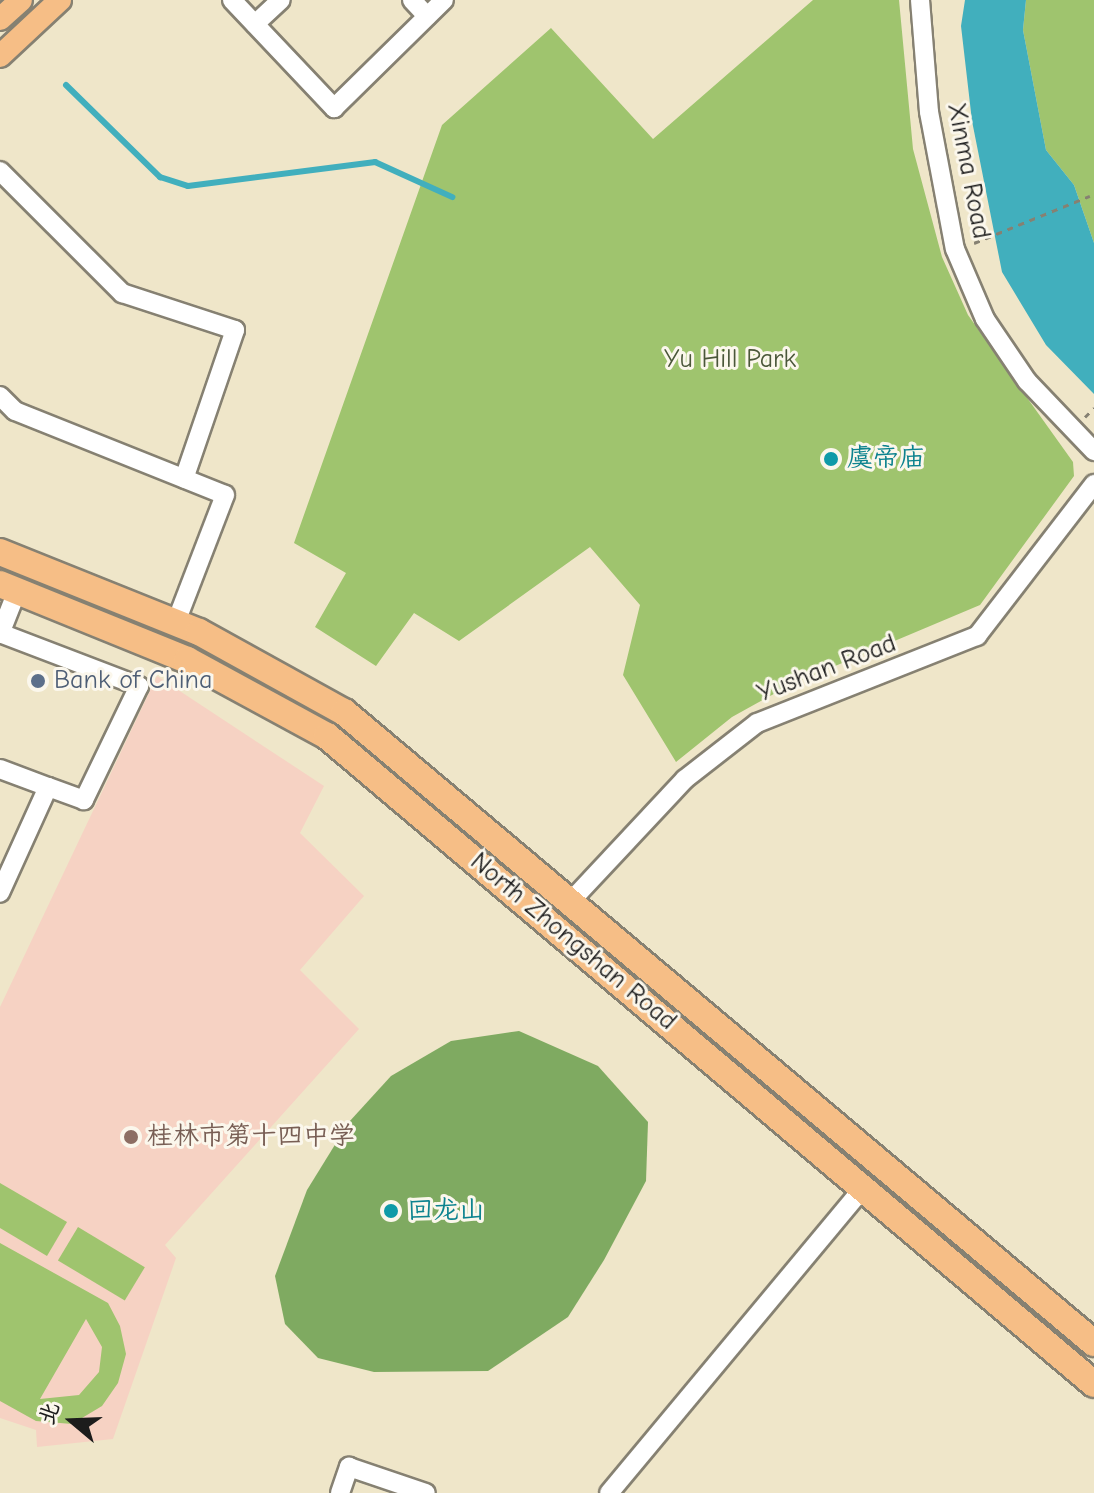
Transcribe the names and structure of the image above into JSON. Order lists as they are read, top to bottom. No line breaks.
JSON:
{"streets":{"highway":["North Zhongshan Road"],"street":["Xinma Road","Yushan Road"]},"crossings":[["Yushan Road","North Zhongshan Road"]],"parks":["Yu Hill Park"],"places":["虞帝庙","Bank of China","桂林市第十四中学","回龙山"],"north":"left"}
